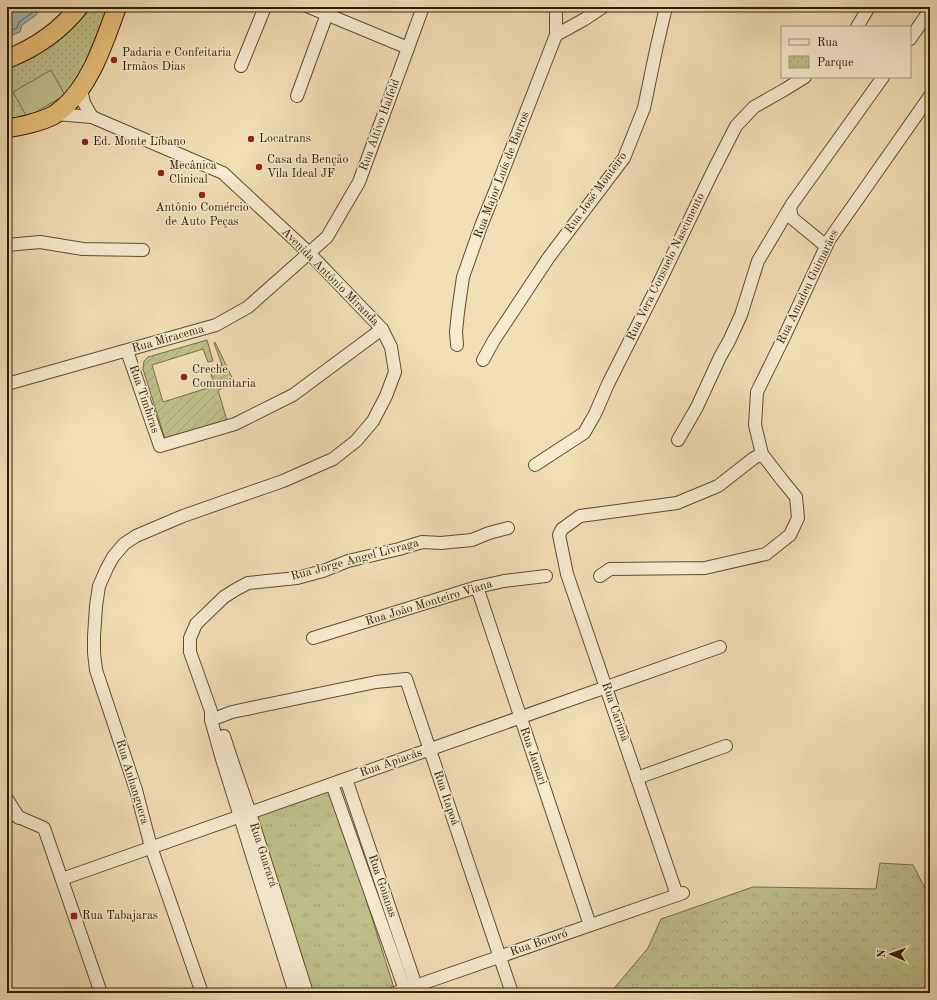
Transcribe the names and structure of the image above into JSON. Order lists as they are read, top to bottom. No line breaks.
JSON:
{"streets":{"street":["Rua Altivo Halfeld","Rua Major Luís de Barros","Rua José Monteiro","Rua Vera Consuelo Nascimento","Avenida Antônio Miranda","Rua Amadeu Guimarães","Rua Miracema","Rua Timbiras","Rua Jorge Angel Livraga","Rua João Monteiro Viana","Rua Carimã","Rua Jamari","Rua Apiacás","Rua Anhanguera","Rua Itapoá","Rua Guarará","Rua Goianas","Rua Bororó"]},"crossings":[["Rua Altivo Halfeld","Avenida Antônio Miranda"],["Rua Altivo Halfeld","Rua Miracema"],["Avenida Antônio Miranda","Rua Miracema"],["Avenida Antônio Miranda","Rua Timbiras"],["Avenida Antônio Miranda","Rua Anhanguera"],["Rua Amadeu Guimarães","Rua Carimã"],["Rua Miracema","Rua Timbiras"],["Rua Jorge Angel Livraga","Rua Guarará"],["Rua João Monteiro Viana","Rua Jamari"],["Rua Carimã","Rua Apiacás"],["Rua Carimã","Rua Bororó"],["Rua Jamari","Rua Apiacás"],["Rua Jamari","Rua Bororó"],["Rua Apiacás","Rua Anhanguera"],["Rua Apiacás","Rua Itapoá"],["Rua Apiacás","Rua Guarará"],["Rua Apiacás","Rua Goianas"],["Rua Itapoá","Rua Guarará"],["Rua Itapoá","Rua Bororó"],["Rua Goianas","Rua Bororó"]],"places":{"other":["Padaria e Confeitaria Irmãos Dias","Locatrans","Ed. Monte Líbano","Casa da Benção Vila Ideal JF","Mecânica Clinical","Antônio Comércio de Auto Peças","Creche Comunitaria"],"transit":["Rua Tabajaras"]},"legend":["Rua","Parque"],"north":"left"}
